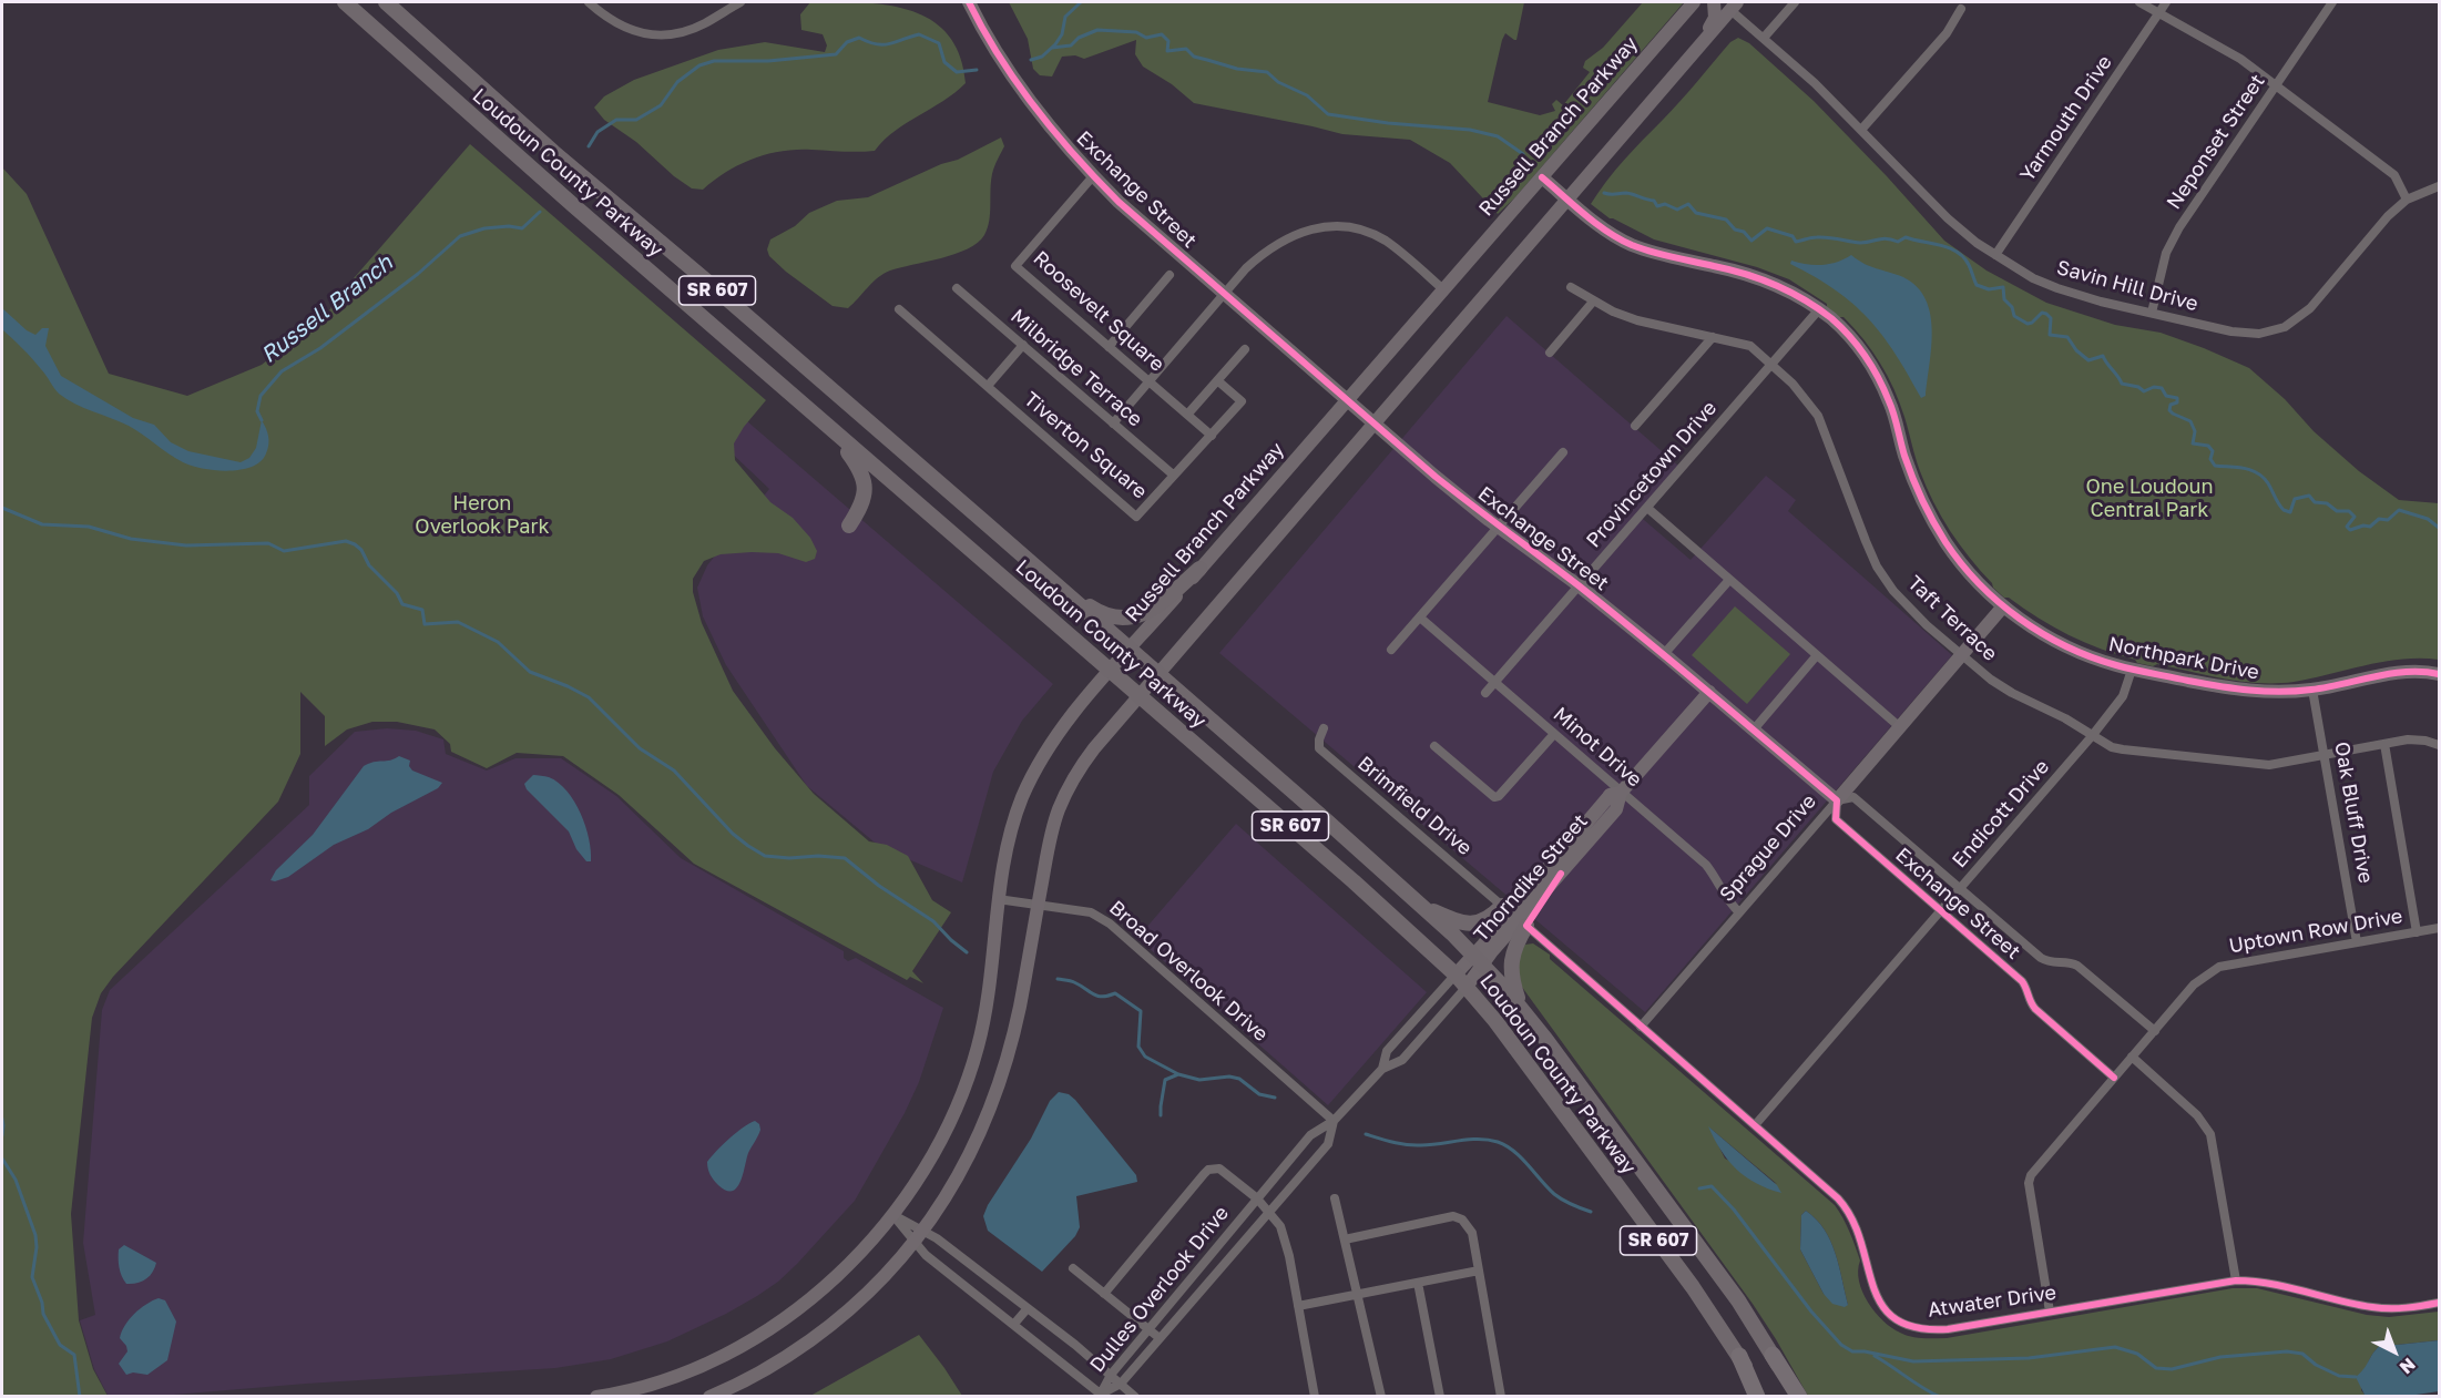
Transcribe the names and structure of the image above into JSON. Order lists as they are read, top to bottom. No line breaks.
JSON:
{"streets":{"main road":["Russell Branch Parkway","Loudoun County Parkway","Exchange Street","SR 607","Northpark Drive","Sprague Drive","Thorndike Street"],"street":["Yarmouth Drive","Neponset Street","Savin Hill Drive","Roosevelt Square","Milbridge Terrace","Tiverton Square","Provincetown Drive","Taft Terrace","Minot Drive","Brimfield Drive","Oak Bluff Drive","Endicott Drive","Uptown Row Drive","Broad Overlook Drive","Dulles Overlook Drive","Atwater Drive"]},"crossings":[["Yarmouth Drive","Savin Hill Drive"],["Russell Branch Parkway","Loudoun County Parkway"],["Russell Branch Parkway","Exchange Street"],["Russell Branch Parkway","Northpark Drive"],["Russell Branch Parkway","Broad Overlook Drive"],["Neponset Street","Savin Hill Drive"],["Loudoun County Parkway","Thorndike Street"],["Loudoun County Parkway","Dulles Overlook Drive"],["Exchange Street","Roosevelt Square"],["Exchange Street","Provincetown Drive"],["Exchange Street","Endicott Drive"],["Exchange Street","Sprague Drive"],["Exchange Street","Thorndike Street"],["Exchange Street","Uptown Row Drive"],["Roosevelt Square","Tiverton Square"],["Milbridge Terrace","Tiverton Square"],["Provincetown Drive","Taft Terrace"],["Provincetown Drive","Northpark Drive"],["Provincetown Drive","Minot Drive"],["Taft Terrace","Oak Bluff Drive"],["Taft Terrace","Endicott Drive"],["Taft Terrace","Sprague Drive"],["Northpark Drive","Oak Bluff Drive"],["Northpark Drive","Endicott Drive"],["Northpark Drive","Sprague Drive"],["Minot Drive","Sprague Drive"],["Minot Drive","Thorndike Street"],["Oak Bluff Drive","Uptown Row Drive"],["Endicott Drive","Atwater Drive"],["Sprague Drive","Atwater Drive"],["Thorndike Street","Dulles Overlook Drive"],["Uptown Row Drive","Atwater Drive"],["Broad Overlook Drive","Dulles Overlook Drive"]],"water":["Russell Branch"],"parks":["One Loudoun Central Park","Heron Overlook Park"],"north":"bottom right"}
